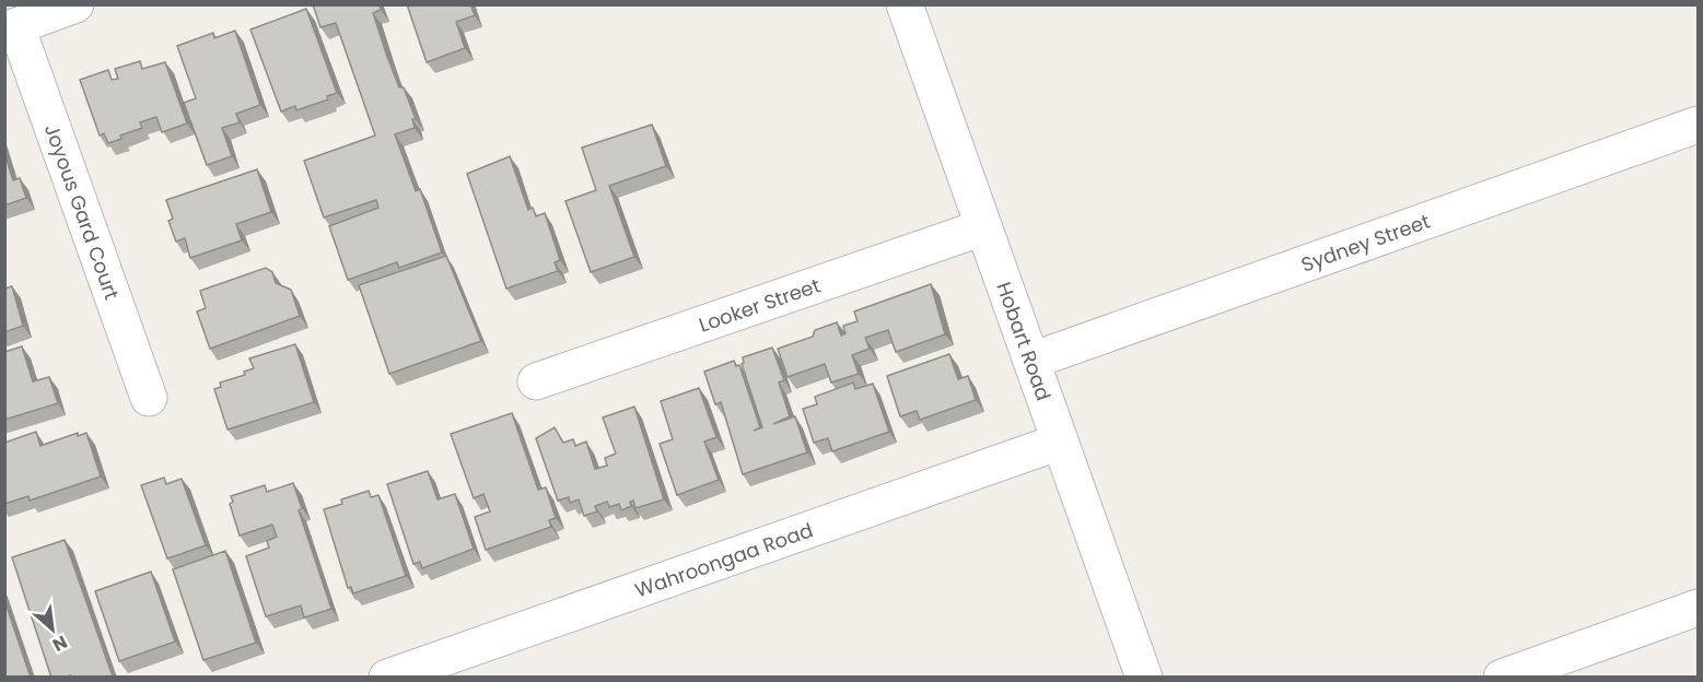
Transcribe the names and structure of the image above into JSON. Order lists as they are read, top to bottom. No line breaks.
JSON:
{"streets":{"street":["Joyous Gard Court","Sydney Street","Looker Street","Hobart Road","Wahroongaa Road"]},"crossings":[["Sydney Street","Hobart Road"],["Looker Street","Hobart Road"],["Hobart Road","Wahroongaa Road"]],"north":"bottom right"}
